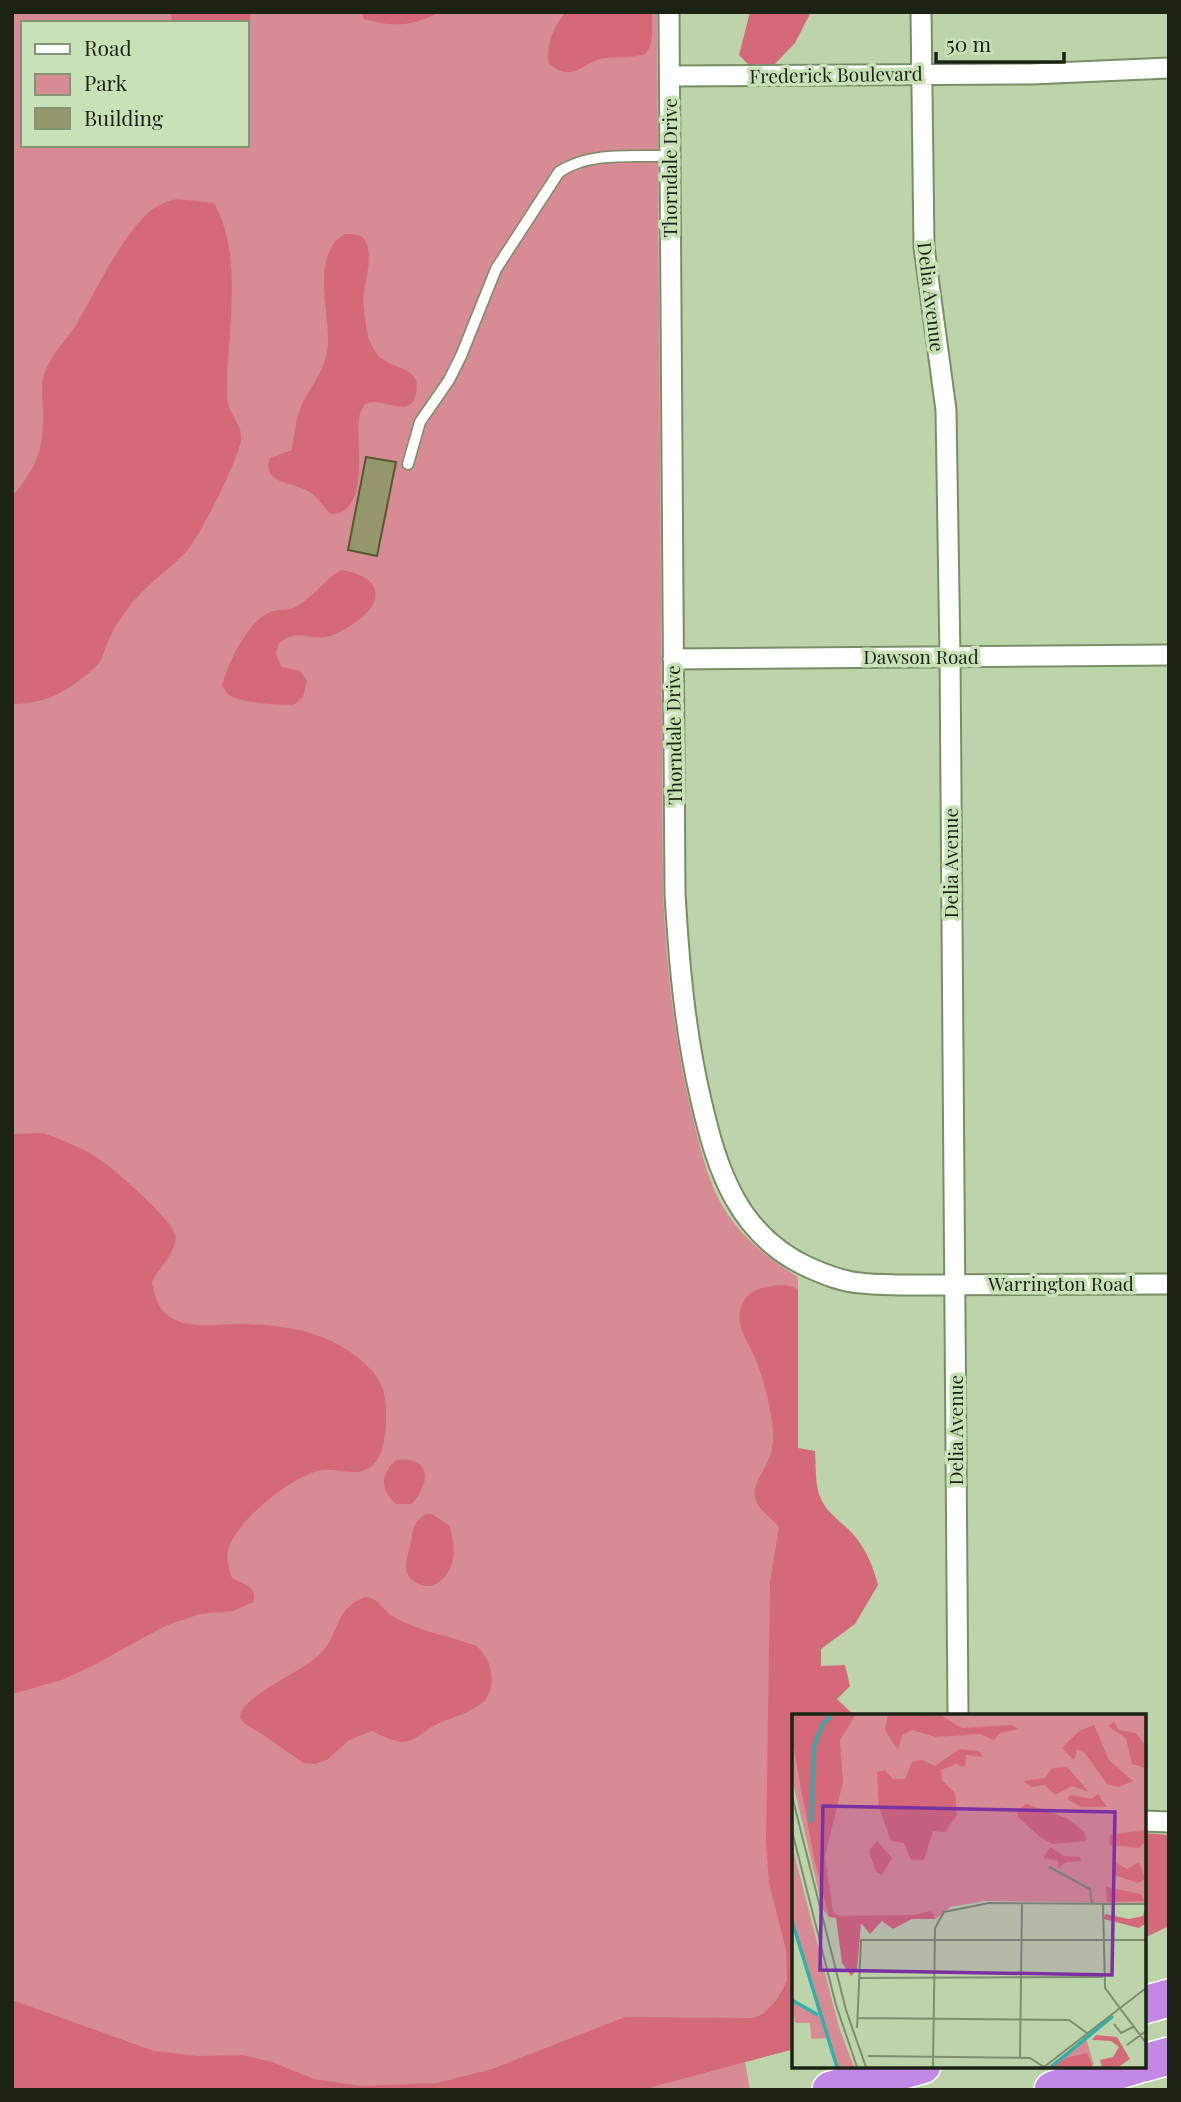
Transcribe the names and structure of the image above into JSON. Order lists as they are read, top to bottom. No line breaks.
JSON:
{"streets":{"street":["Frederick Boulevard","Thorndale Drive","Delia Avenue","Dawson Road","Warrington Road"]},"crossings":[["Frederick Boulevard","Thorndale Drive"],["Frederick Boulevard","Delia Avenue"],["Thorndale Drive","Delia Avenue"],["Thorndale Drive","Dawson Road"],["Thorndale Drive","Warrington Road"],["Delia Avenue","Dawson Road"],["Delia Avenue","Warrington Road"]],"legend":["Road","Park","Building"],"scale_bar":"50 m"}
